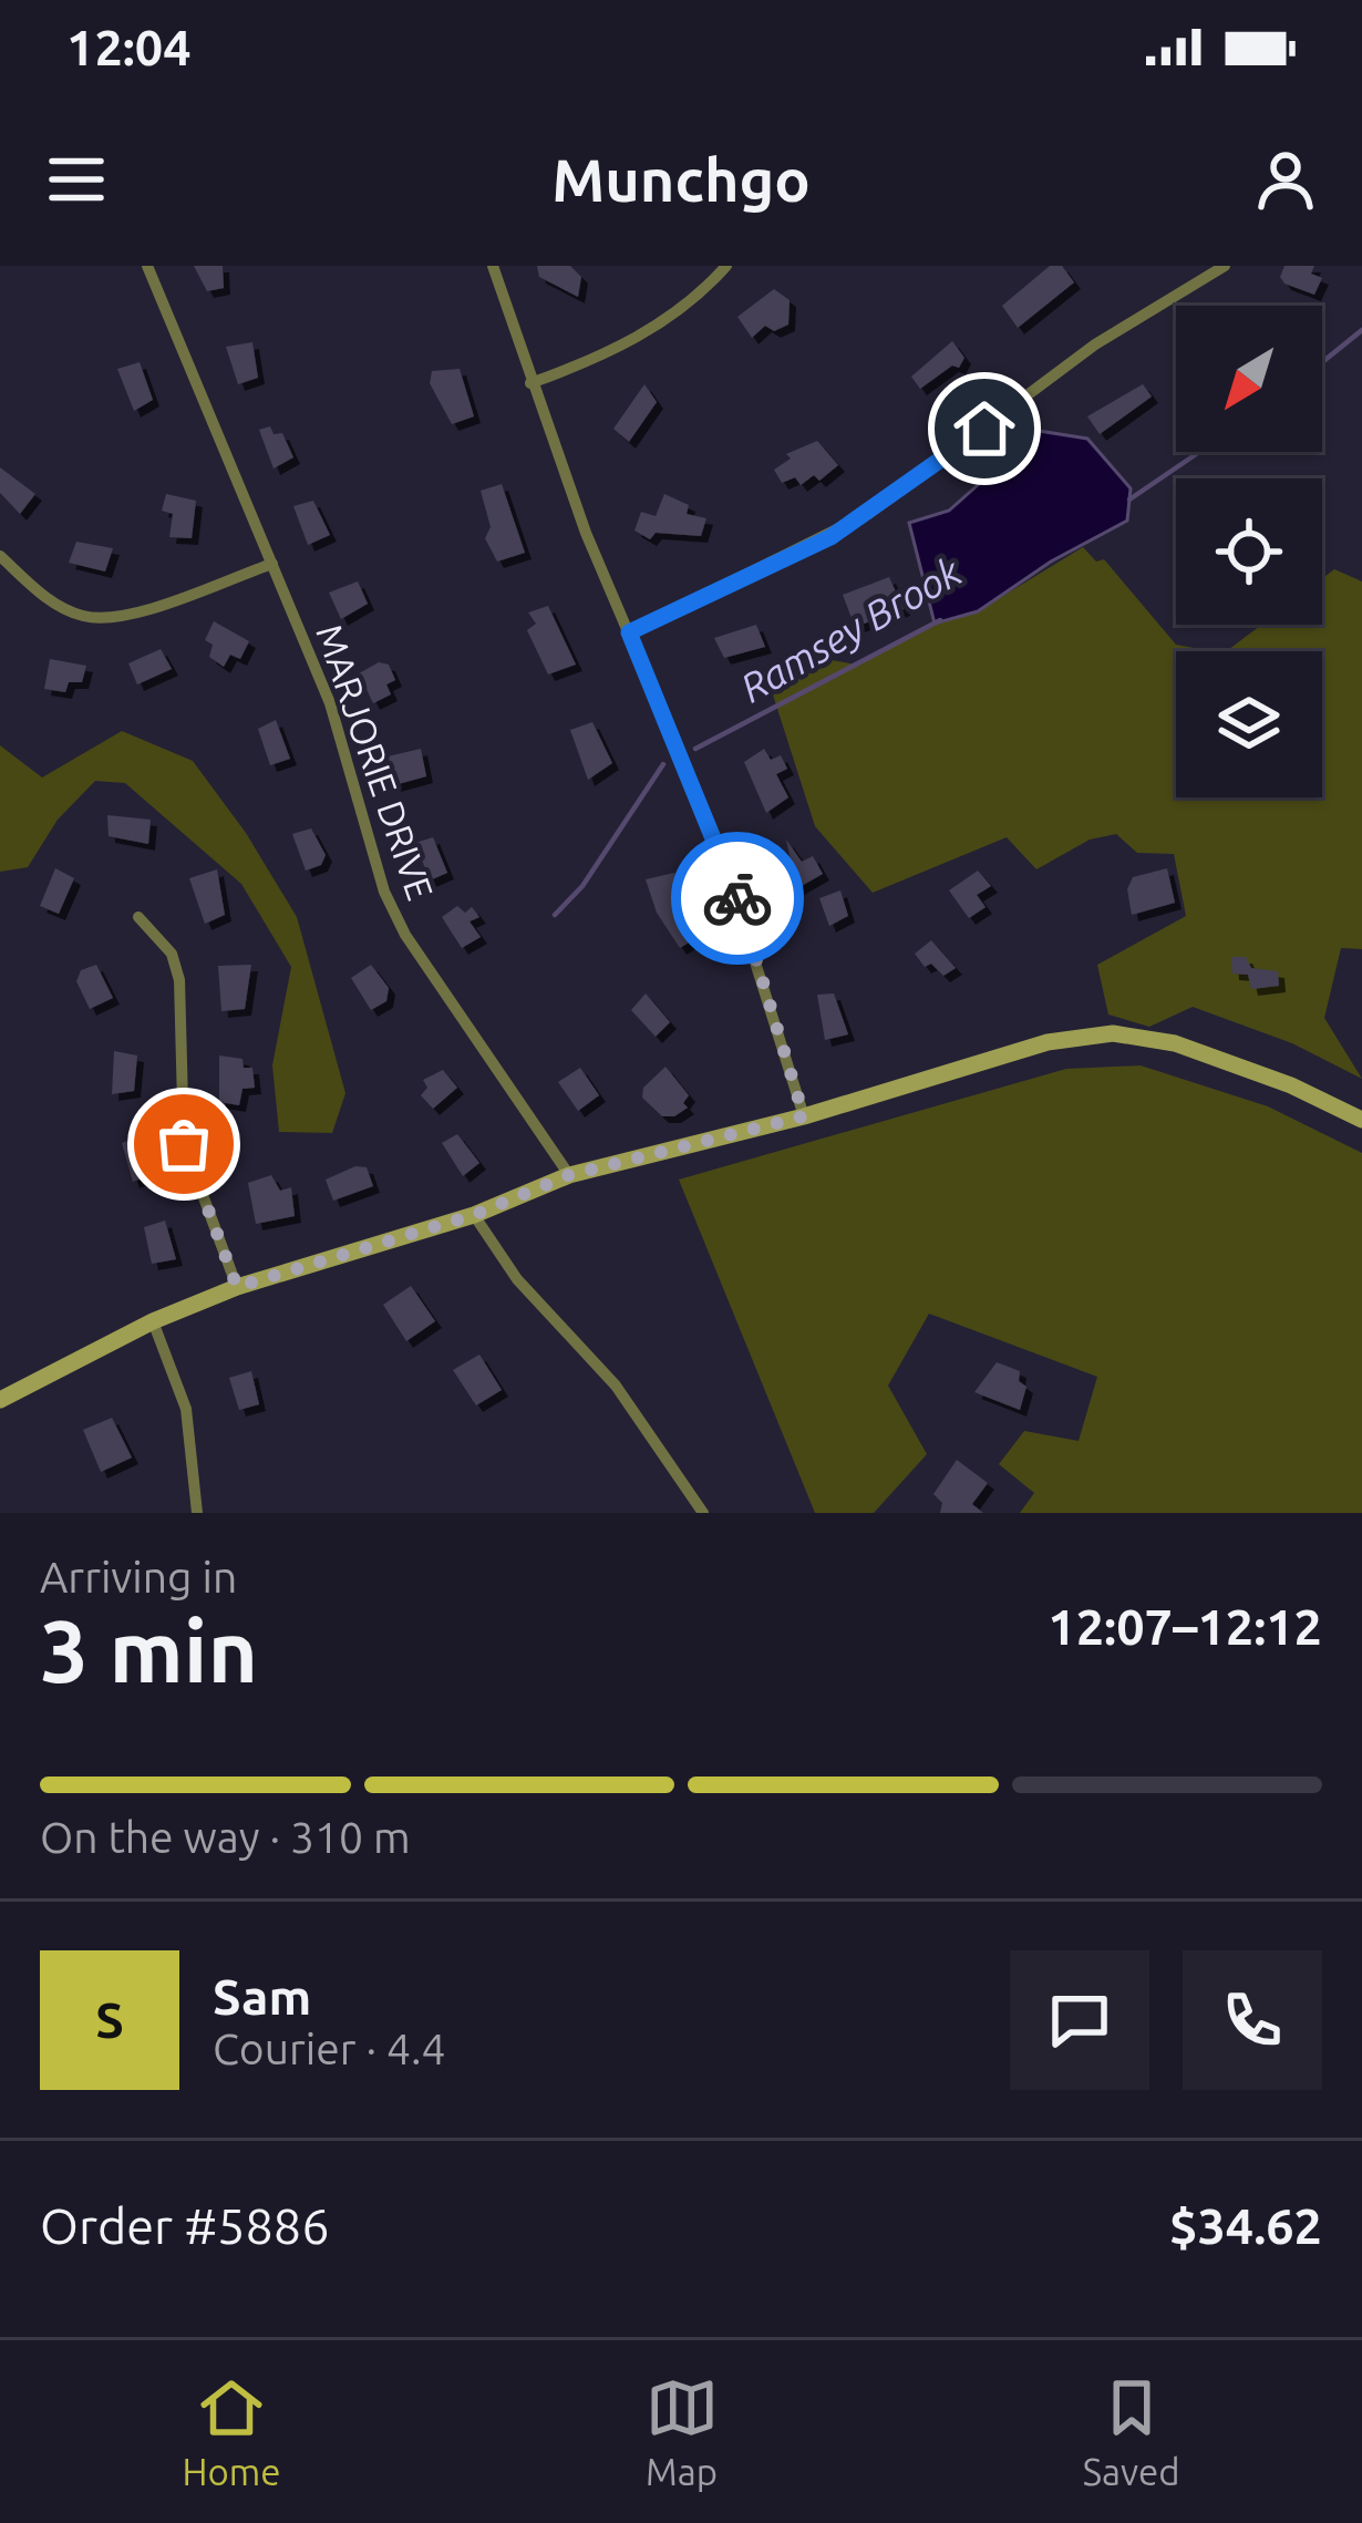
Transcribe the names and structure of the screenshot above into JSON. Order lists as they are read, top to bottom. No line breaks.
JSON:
{"streets":{"street":["MARJORIE DRIVE"]},"water":["Ramsey Brook"],"north":"bottom left","page":{"status":"12:04","header":"Munchgo","heading":["3 min","Arriving in","12:07–12:12"],"panel":["Sam","Courier · 4.4","Order #5886","$34.62"],"bar":"On the way · 310 m","round":"S","tabs":["Home","Map","Saved"]}}
